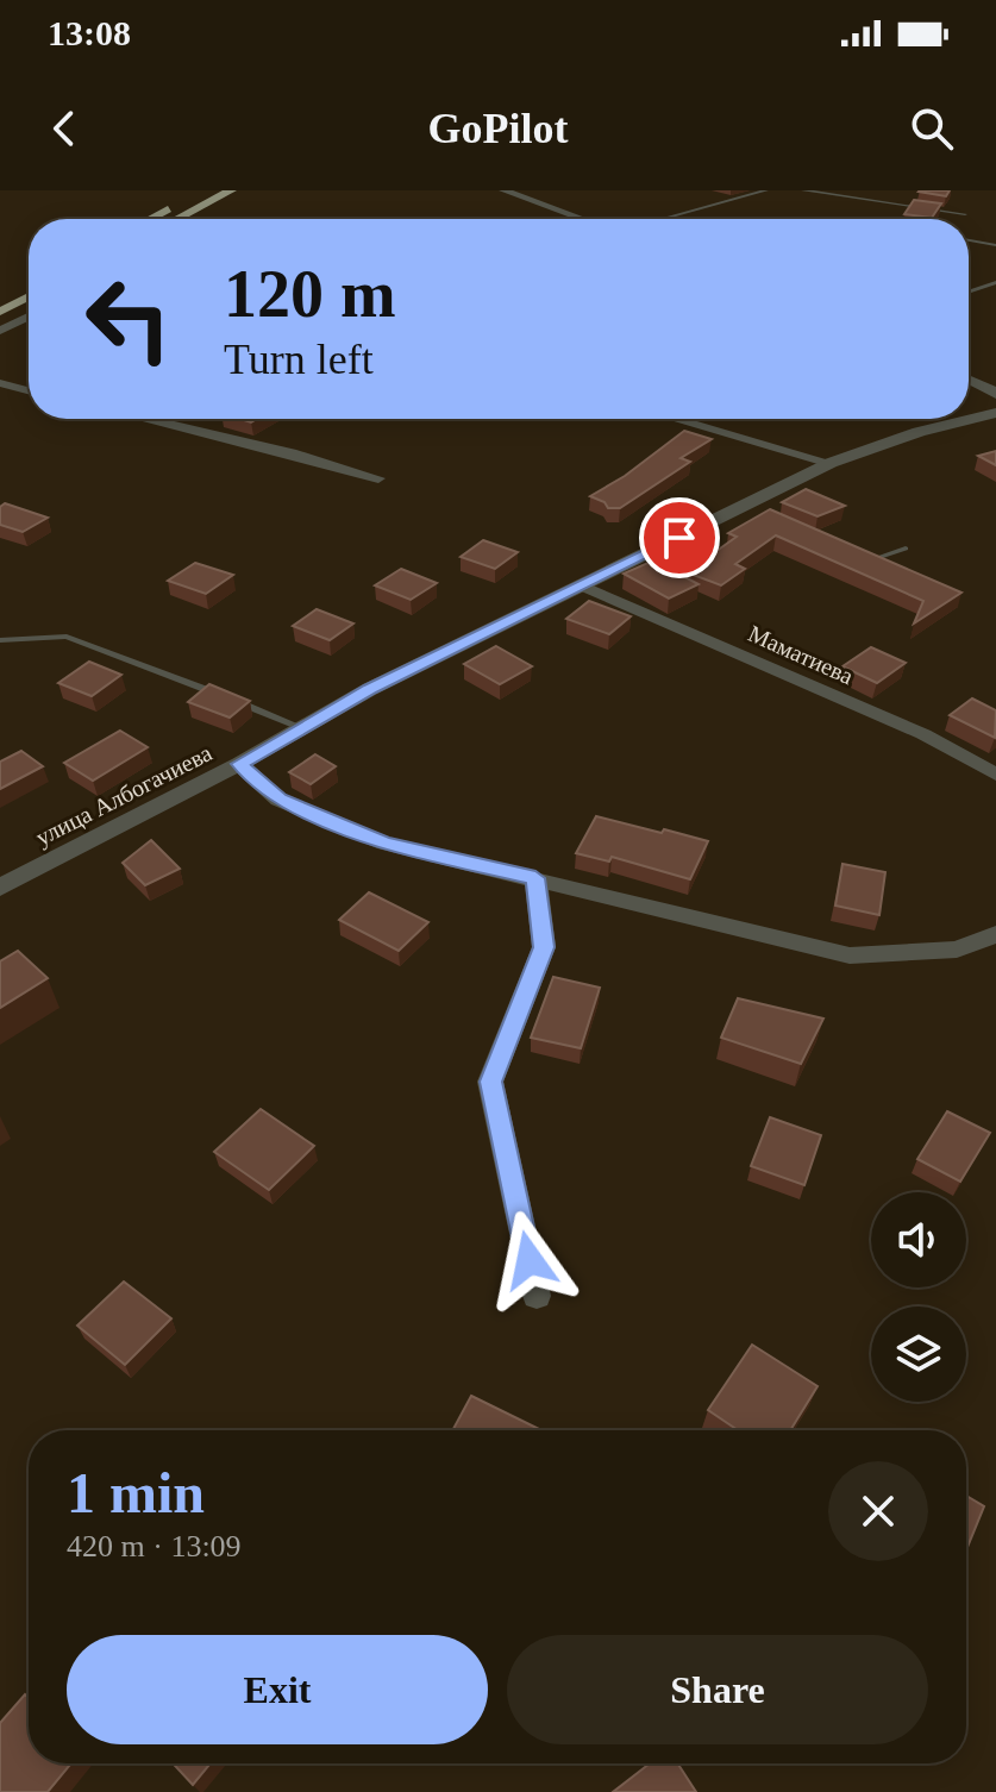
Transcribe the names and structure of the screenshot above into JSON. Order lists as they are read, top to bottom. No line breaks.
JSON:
{"streets":{"street":["Маматиева","улица Албогачиева"]},"crossings":[["Маматиева","улица Албогачиева"]],"page":{"status":"13:08","header":"GoPilot","turn":["120 m","Turn left"],"heading":["1 min","420 m · 13:09"],"buttons":["Exit","Share"]}}
